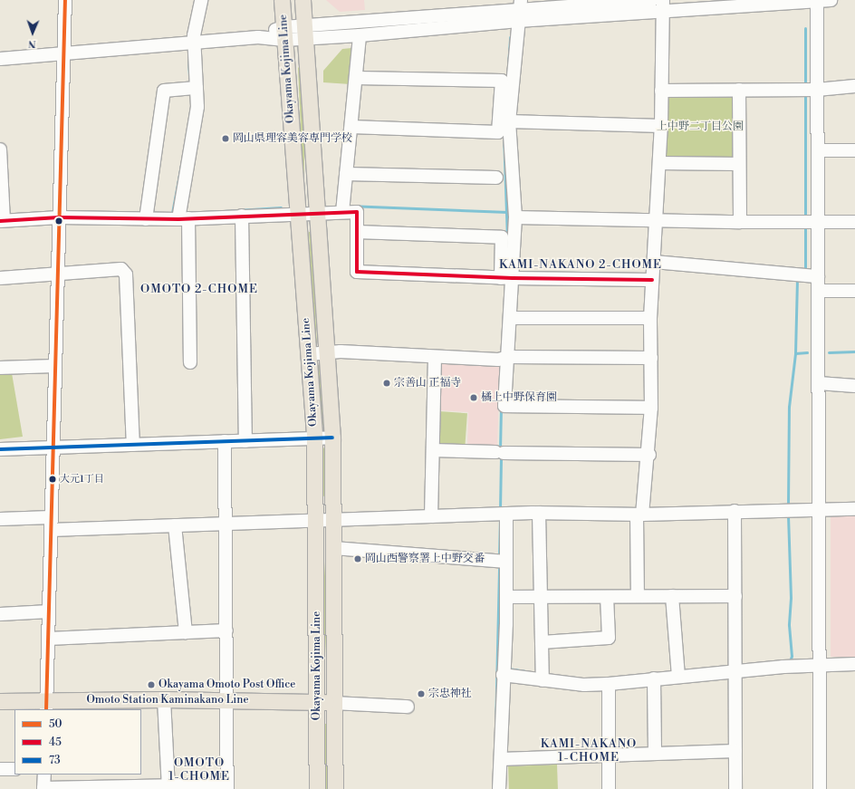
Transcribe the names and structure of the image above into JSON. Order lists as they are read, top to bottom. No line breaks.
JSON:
{"streets":{"main road":["Okayama Kojima Line","Omoto Station Kaminakano Line"]},"crossings":[["Okayama Kojima Line","Omoto Station Kaminakano Line"]],"districts":["KAMI-NAKANO 2-CHOME","OMOTO 2-CHOME","KAMI-NAKANO 1-CHOME","OMOTO 1-CHOME"],"parks":["上中野二丁目公園"],"places":["岡山県理容美容専門学校","宗善山 正福寺","橘上中野保育園","大元1丁目","岡山西警察署上中野交番","Okayama Omoto Post Office","宗忠神社"],"lines":["transit line 50","transit line 45","transit line 73"],"legend":["50","45","73"],"north":"bottom"}
